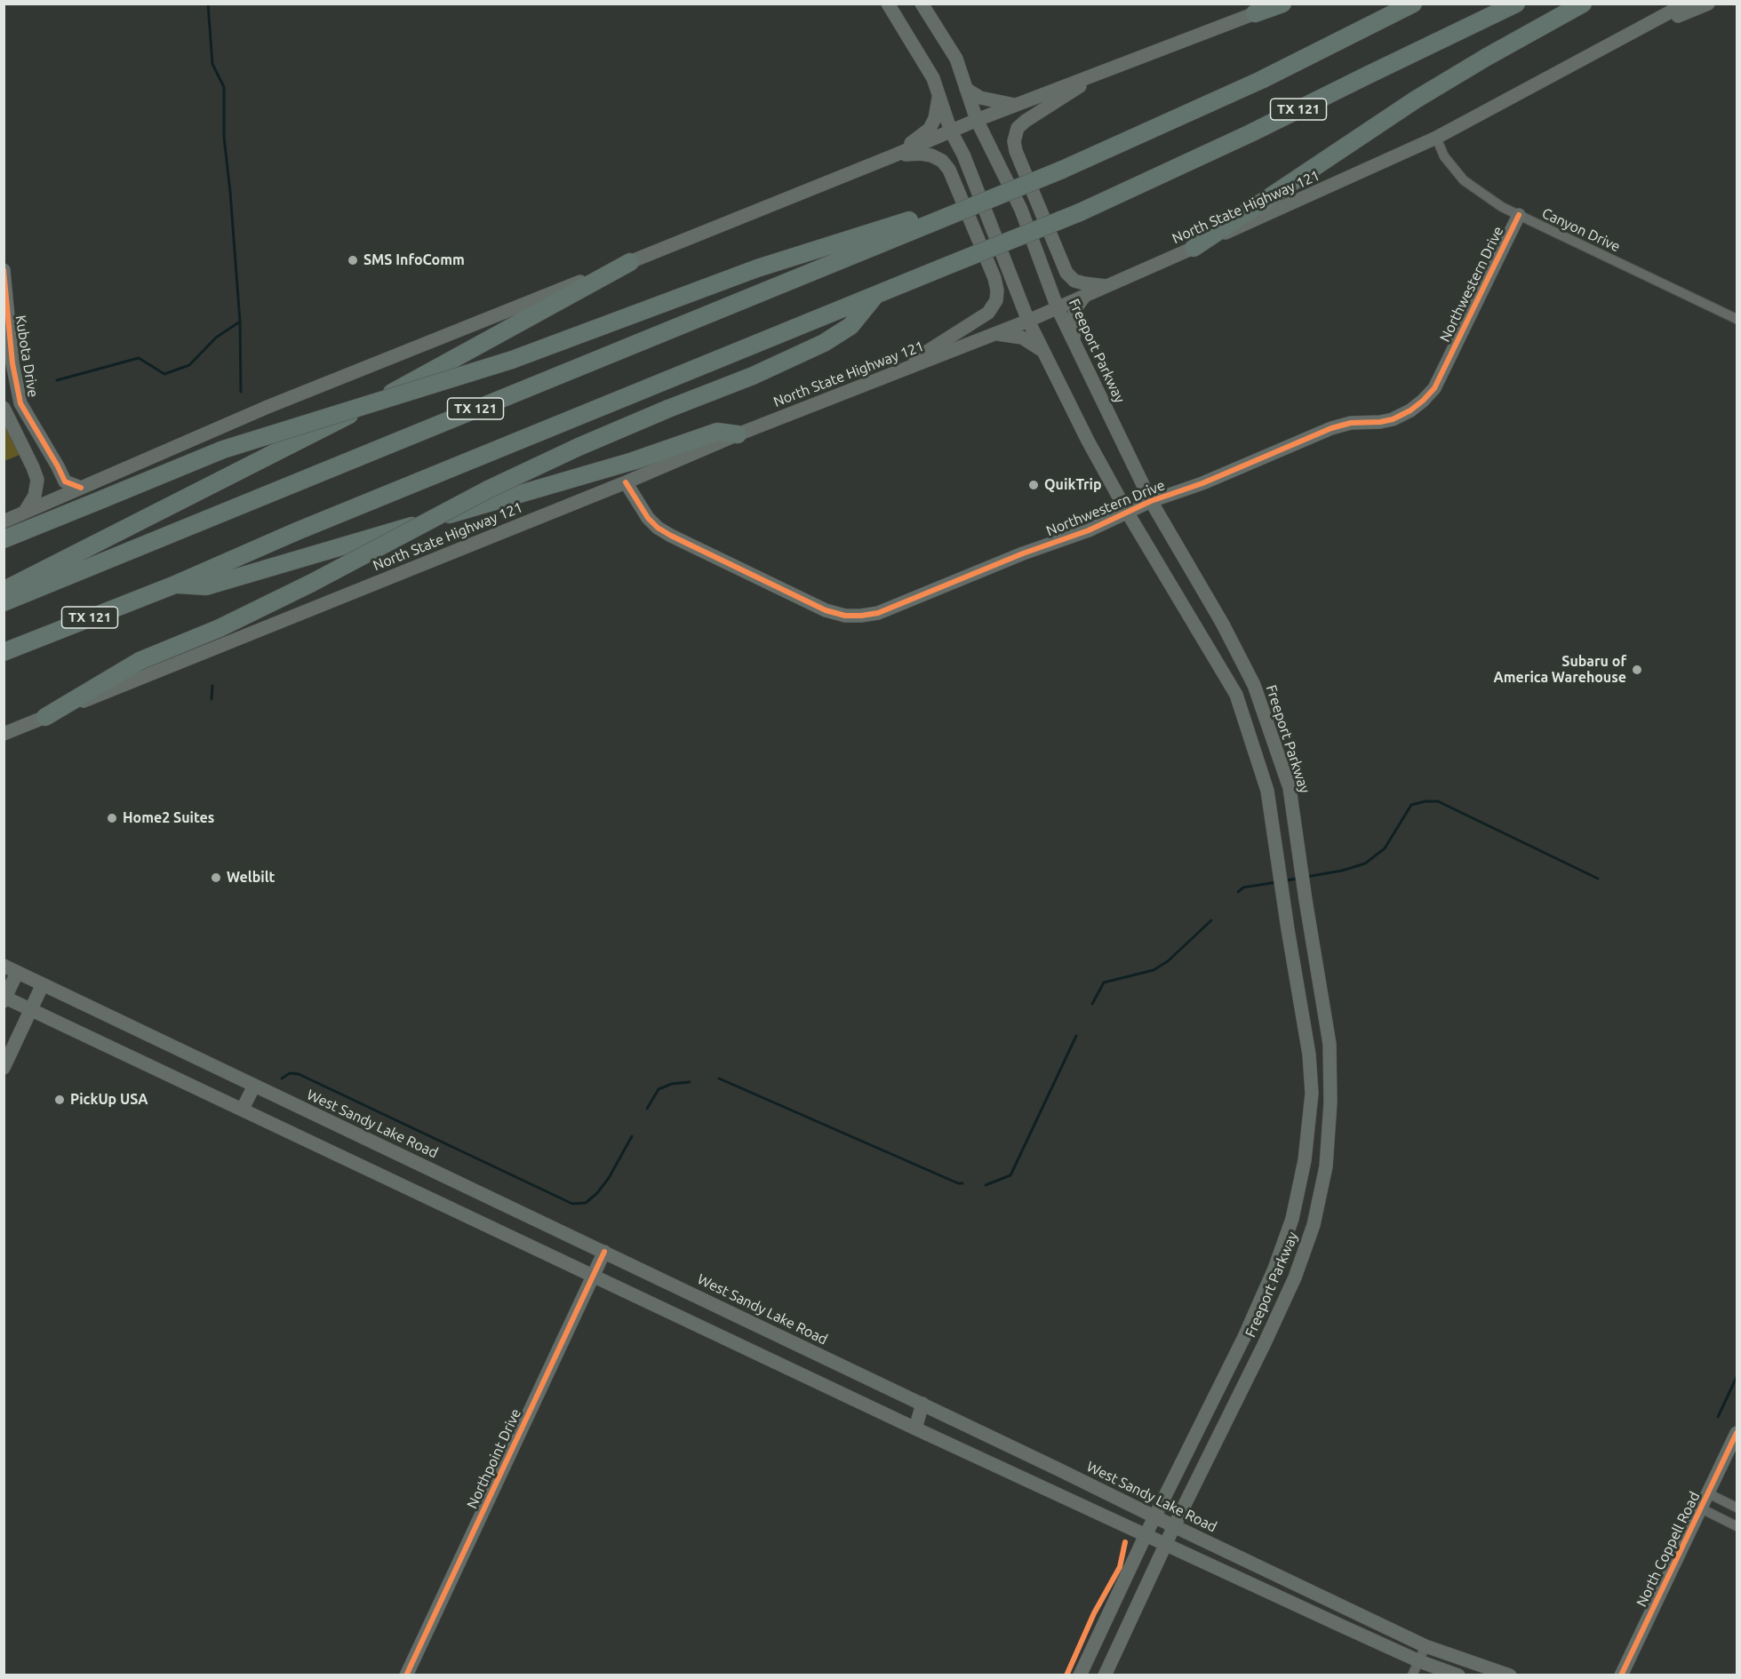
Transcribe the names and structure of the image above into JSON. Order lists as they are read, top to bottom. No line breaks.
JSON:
{"streets":{"highway":["TX 121"],"main road":["North State Highway 121","Northwestern Drive","Freeport Parkway","Kubota Drive","West Sandy Lake Road","Northpoint Drive","North Coppell Road"],"street":["Canyon Drive"]},"crossings":[["North State Highway 121","Canyon Drive"],["North State Highway 121","Northwestern Drive"],["North State Highway 121","Freeport Parkway"],["Canyon Drive","Northwestern Drive"],["Northwestern Drive","Freeport Parkway"],["Freeport Parkway","West Sandy Lake Road"],["West Sandy Lake Road","Northpoint Drive"]],"places":["SMS InfoComm","QuikTrip","Subaru of America Warehouse","Home2 Suites","Welbilt","PickUp USA"]}
